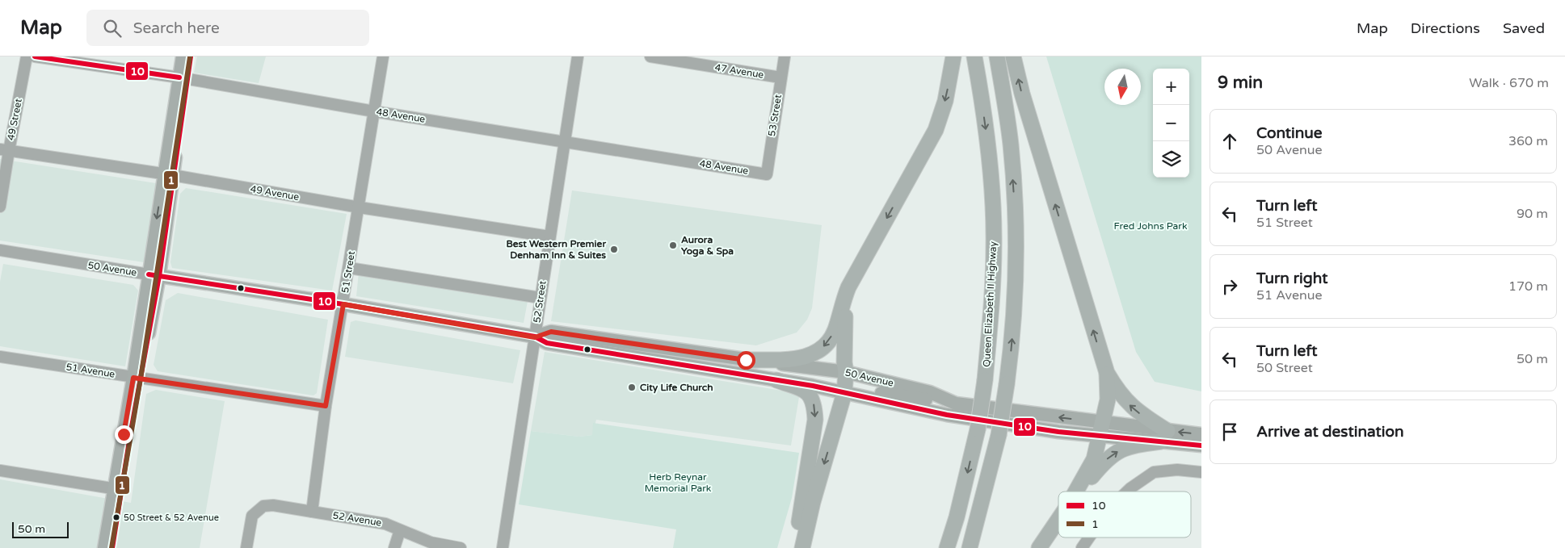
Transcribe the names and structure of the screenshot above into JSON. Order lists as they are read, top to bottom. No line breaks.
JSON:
{"streets":{"highway":["Queen Elizabeth II Highway"],"main road":["50 Avenue"],"street":["47 Avenue","48 Avenue","53 Street","49 Street","49 Avenue","51 Street","52 Street","51 Avenue","52 Avenue"]},"crossings":[["47 Avenue","53 Street"],["48 Avenue","53 Street"],["48 Avenue","51 Street"],["48 Avenue","52 Street"],["49 Street","49 Avenue"],["49 Avenue","51 Street"],["49 Avenue","52 Street"],["50 Avenue","51 Street"],["50 Avenue","52 Street"],["51 Street","51 Avenue"],["51 Street","52 Avenue"]],"parks":["Fred Johns Park","Herb Reynar Memorial Park"],"places":["Aurora Yoga & Spa","Best Western Premier Denham Inn & Suites","City Life Church","50 Street & 52 Avenue"],"lines":["transit line 10","transit line 1"],"legend":["10","1"],"scale_bar":"50 m","north":"bottom","page":{"header":"Map","search":"Search here","nav":["Map","Directions","Saved"],"heading":["9 min","Walk · 670 m"],"map_buttons":["+","−"],"list":[["Continue","50 Avenue","360 m"],["Turn left","51 Street","90 m"],["Turn right","51 Avenue","170 m"],["Turn left","50 Street","50 m"],"Arrive at destination"],"scale":"50 m"}}
